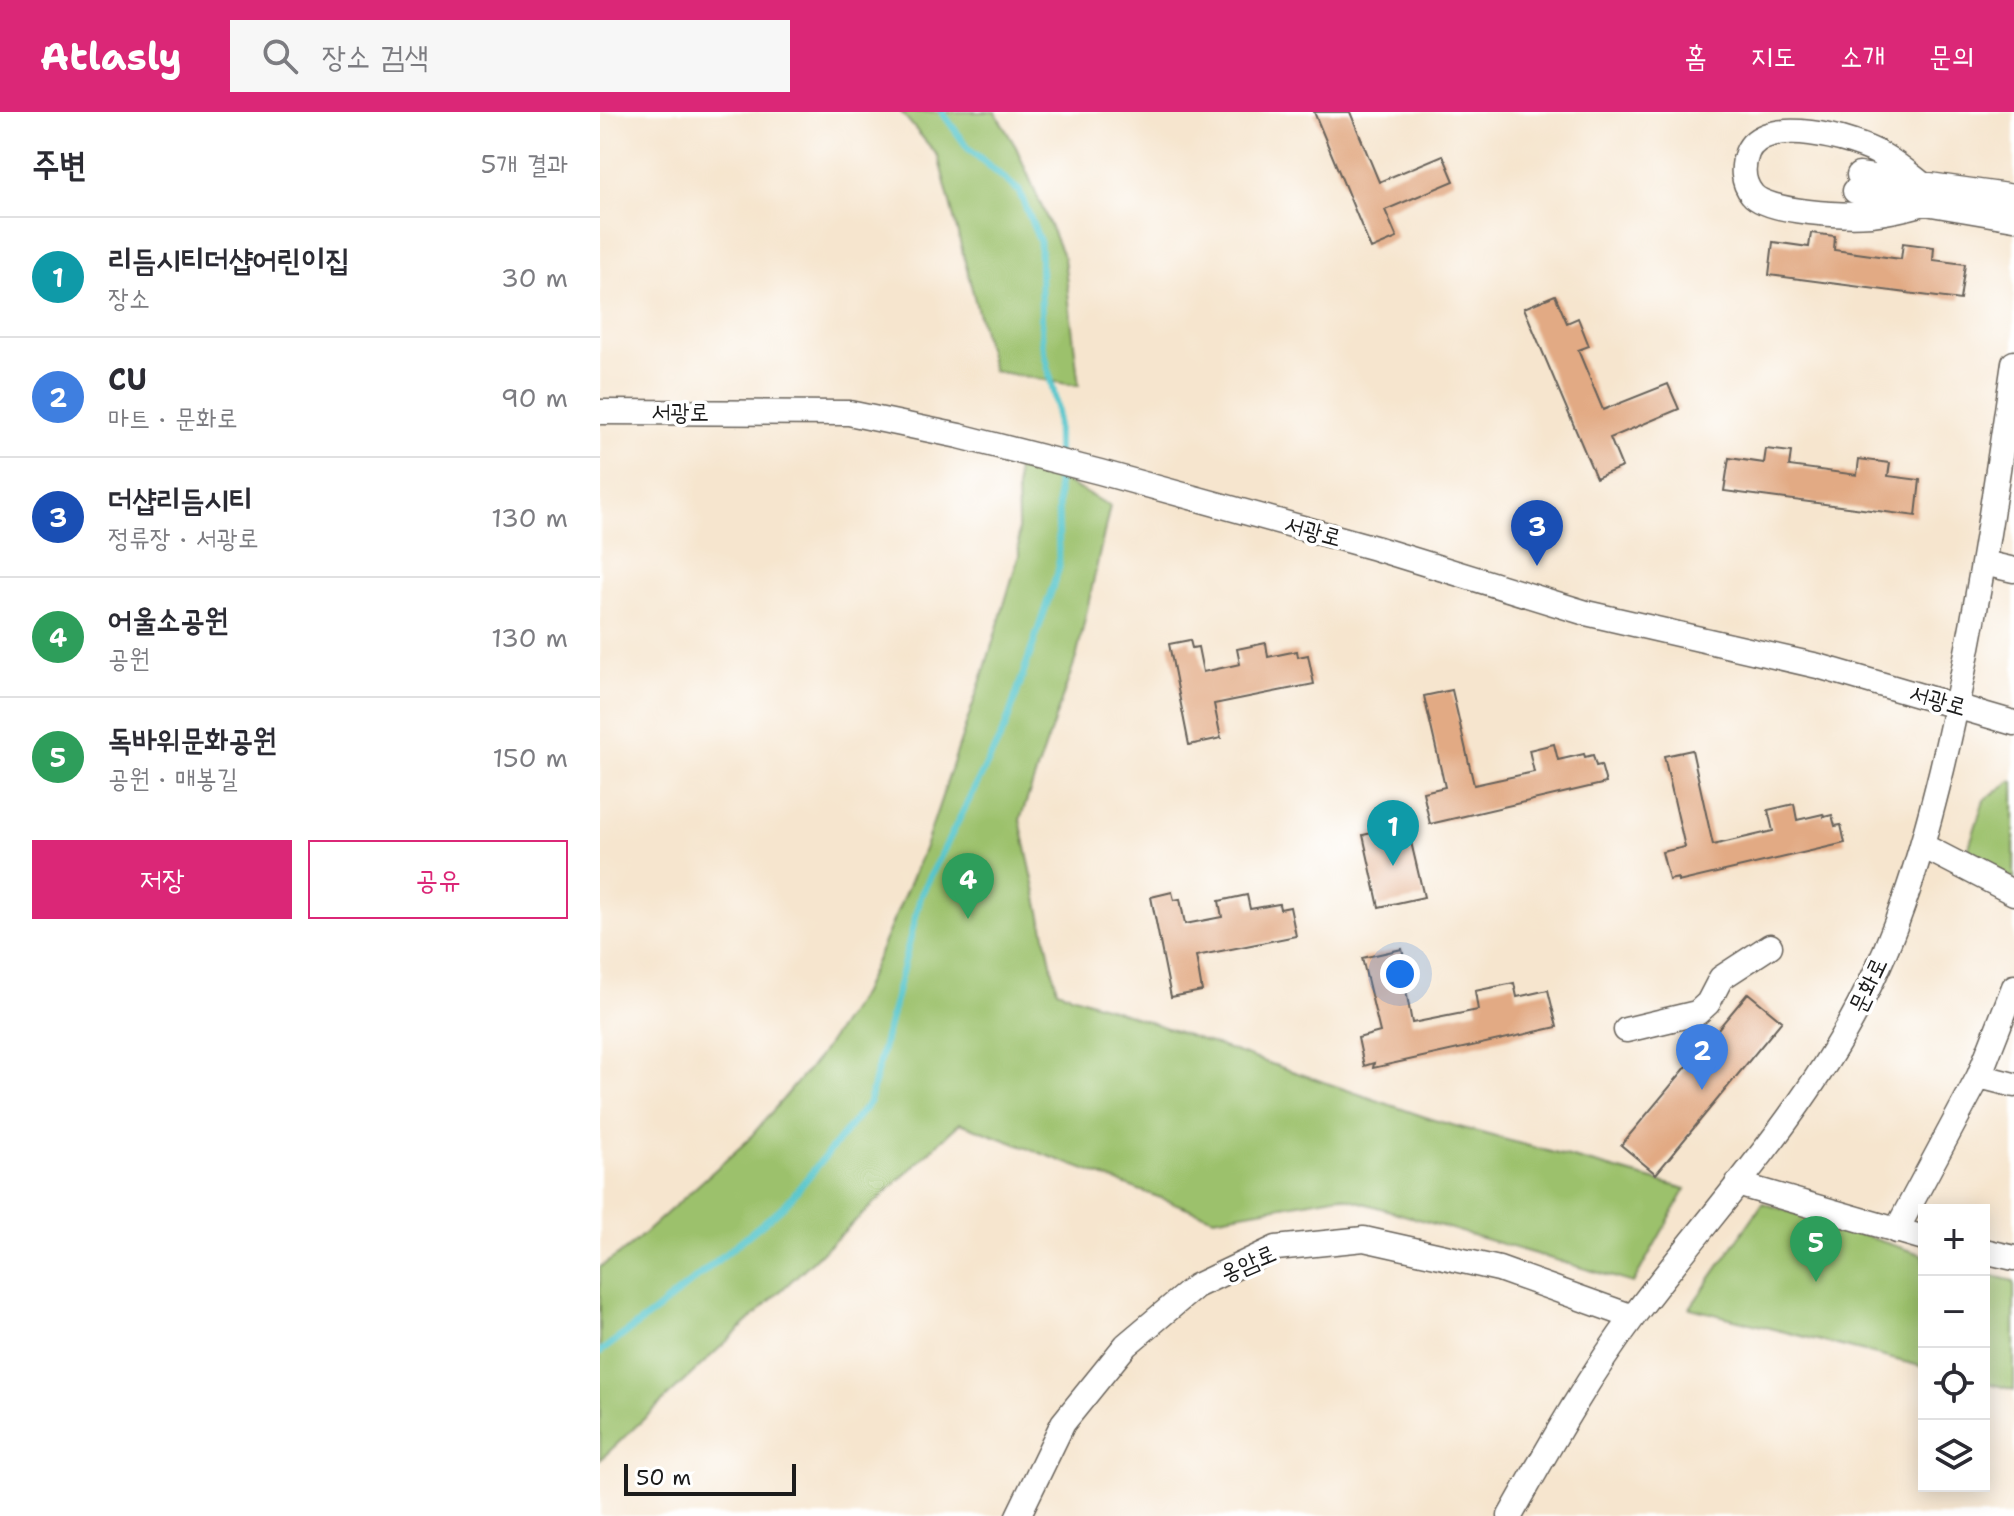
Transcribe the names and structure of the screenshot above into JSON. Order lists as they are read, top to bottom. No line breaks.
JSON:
{"streets":{"street":["서광로","문화로","옹암로"]},"crossings":[["서광로","문화로"],["문화로","옹암로"]],"scale_bar":"50 m","page":{"header":"Atlasly","search":"장소 검색","nav":["홈","지도","소개","문의"],"heading":["주변","5개 결과"],"list":[{"mark":"1","name":"리듬시티더샵어린이집","note":"장소","value":"30 m"},{"mark":"2","name":"CU","note":"마트 · 문화로","value":"90 m"},{"mark":"3","name":"더샵리듬시티","note":"정류장 · 서광로","value":"130 m"},{"mark":"4","name":"어울소공원","note":"공원","value":"130 m"},{"mark":"5","name":"독바위문화공원","note":"공원 · 매봉길","value":"150 m"}],"pins":["3","1","4","2","5"],"buttons":["저장","공유"],"map_buttons":["+","−"],"scale":"50 m"}}
